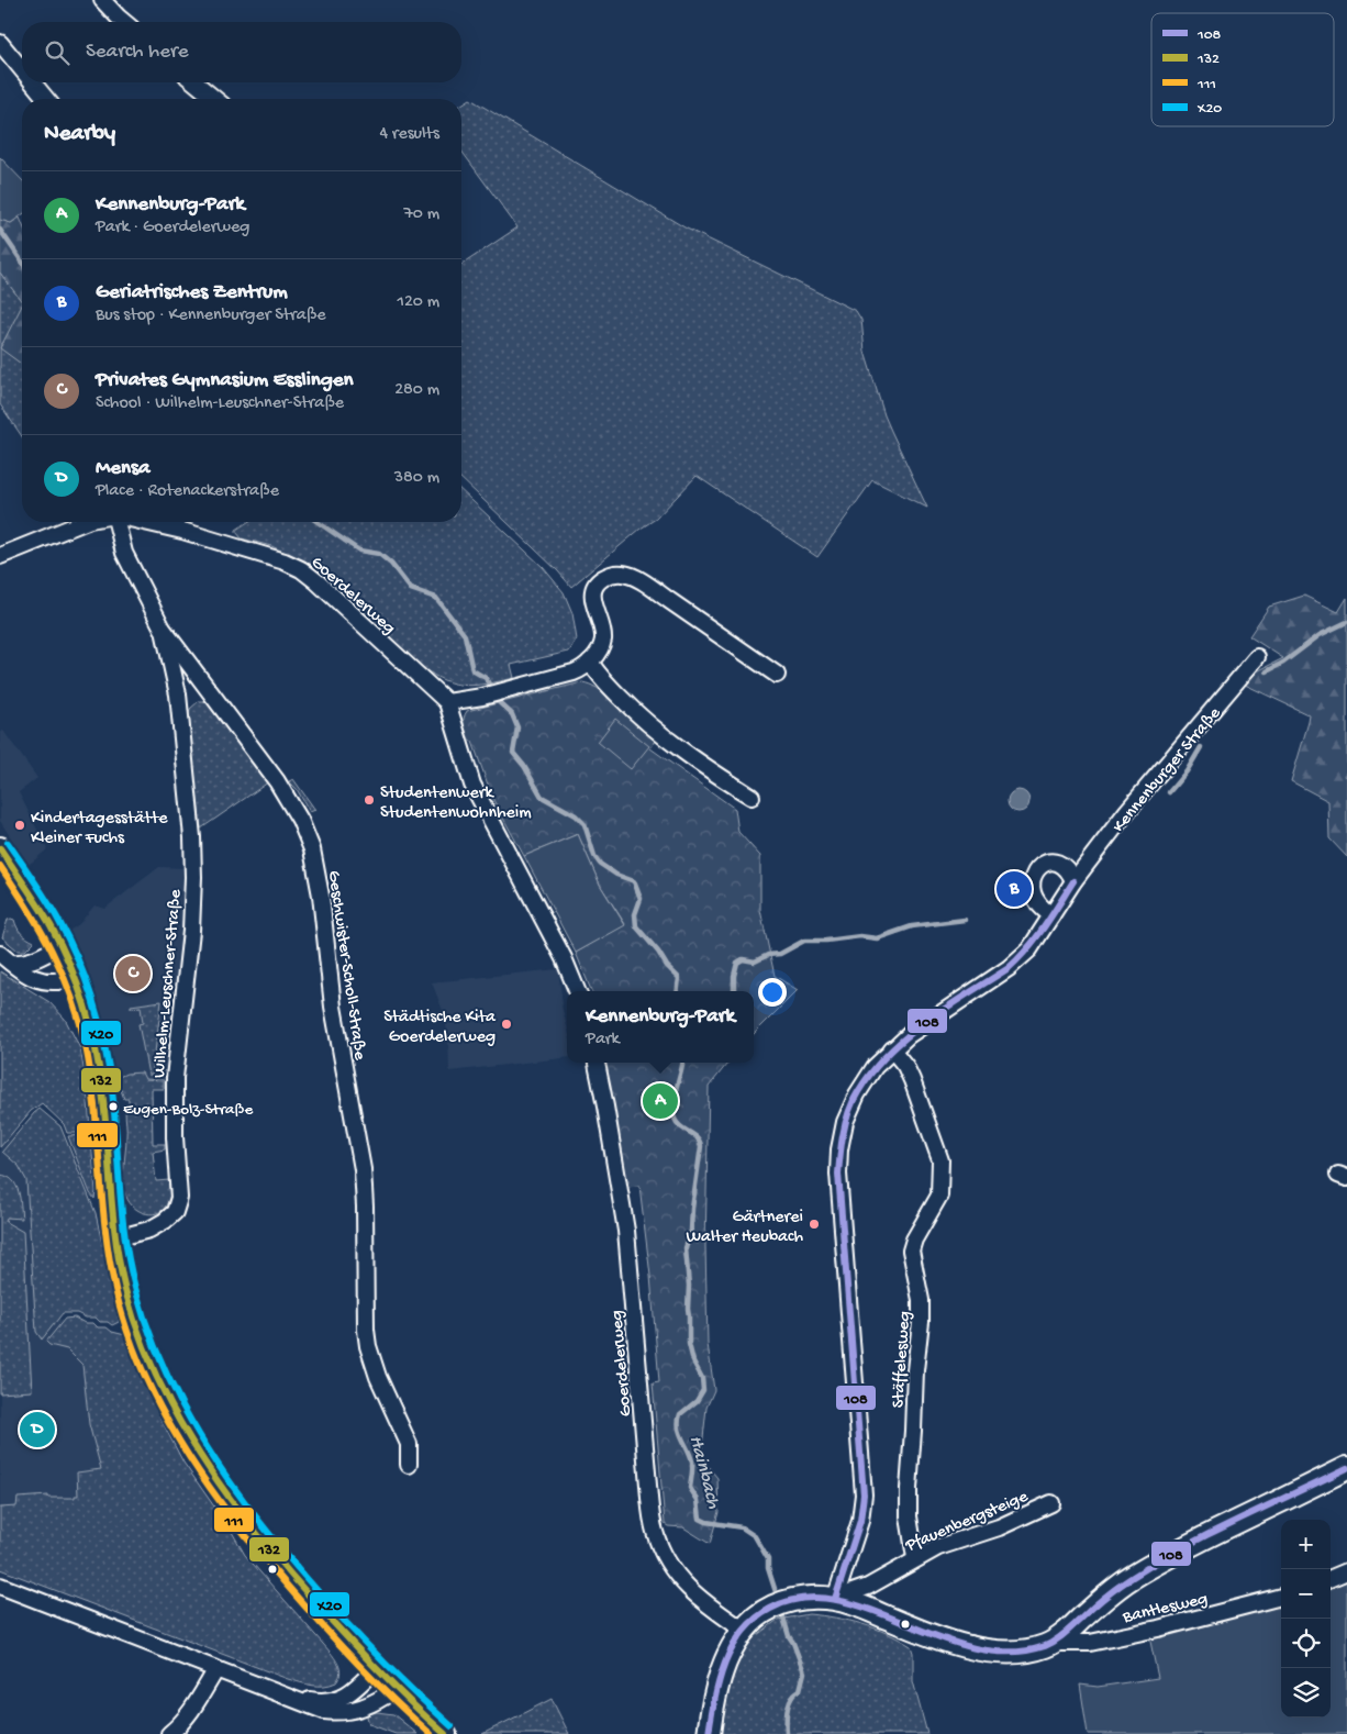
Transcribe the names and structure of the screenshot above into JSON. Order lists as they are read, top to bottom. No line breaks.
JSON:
{"streets":{"street":["Goerdelerweg","Kennenburger Straße","Geschwister-Scholl-Straße","Wilhelm-Leuschner-Straße","Stäffelesweg","Pfauenbergsteige","Bantlesweg"]},"crossings":[["Kennenburger Straße","Stäffelesweg"],["Kennenburger Straße","Pfauenbergsteige"],["Geschwister-Scholl-Straße","Wilhelm-Leuschner-Straße"],["Stäffelesweg","Pfauenbergsteige"]],"water":["Hainbach"],"places":["Studentenwerk Studentenwohnheim","Kindertagesstätte Kleiner Fuchs","Städtische Kita Goerdelerweg","Eugen-Bolz-Straße","Gärtnerei Walter Heubach"],"lines":["transit line X20","transit line 132","transit line 111","transit line 108"],"legend":["108","132","111","X20"],"page":{"search":"Search here","heading":["Nearby","4 results"],"list":[{"mark":"A","name":"Kennenburg-Park","note":"Park · Goerdelerweg","value":"70 m"},{"mark":"B","name":"Geriatrisches Zentrum","note":"Bus stop · Kennenburger Straße","value":"120 m"},{"mark":"C","name":"Privates Gymnasium Esslingen","note":"School · Wilhelm-Leuschner-Straße","value":"280 m"},{"mark":"D","name":"Mensa","note":"Place · Rotenackerstraße","value":"380 m"}],"pins":["B","C","A","D"],"popup":["Kennenburg-Park","Park"],"map_buttons":["+","−"]}}
